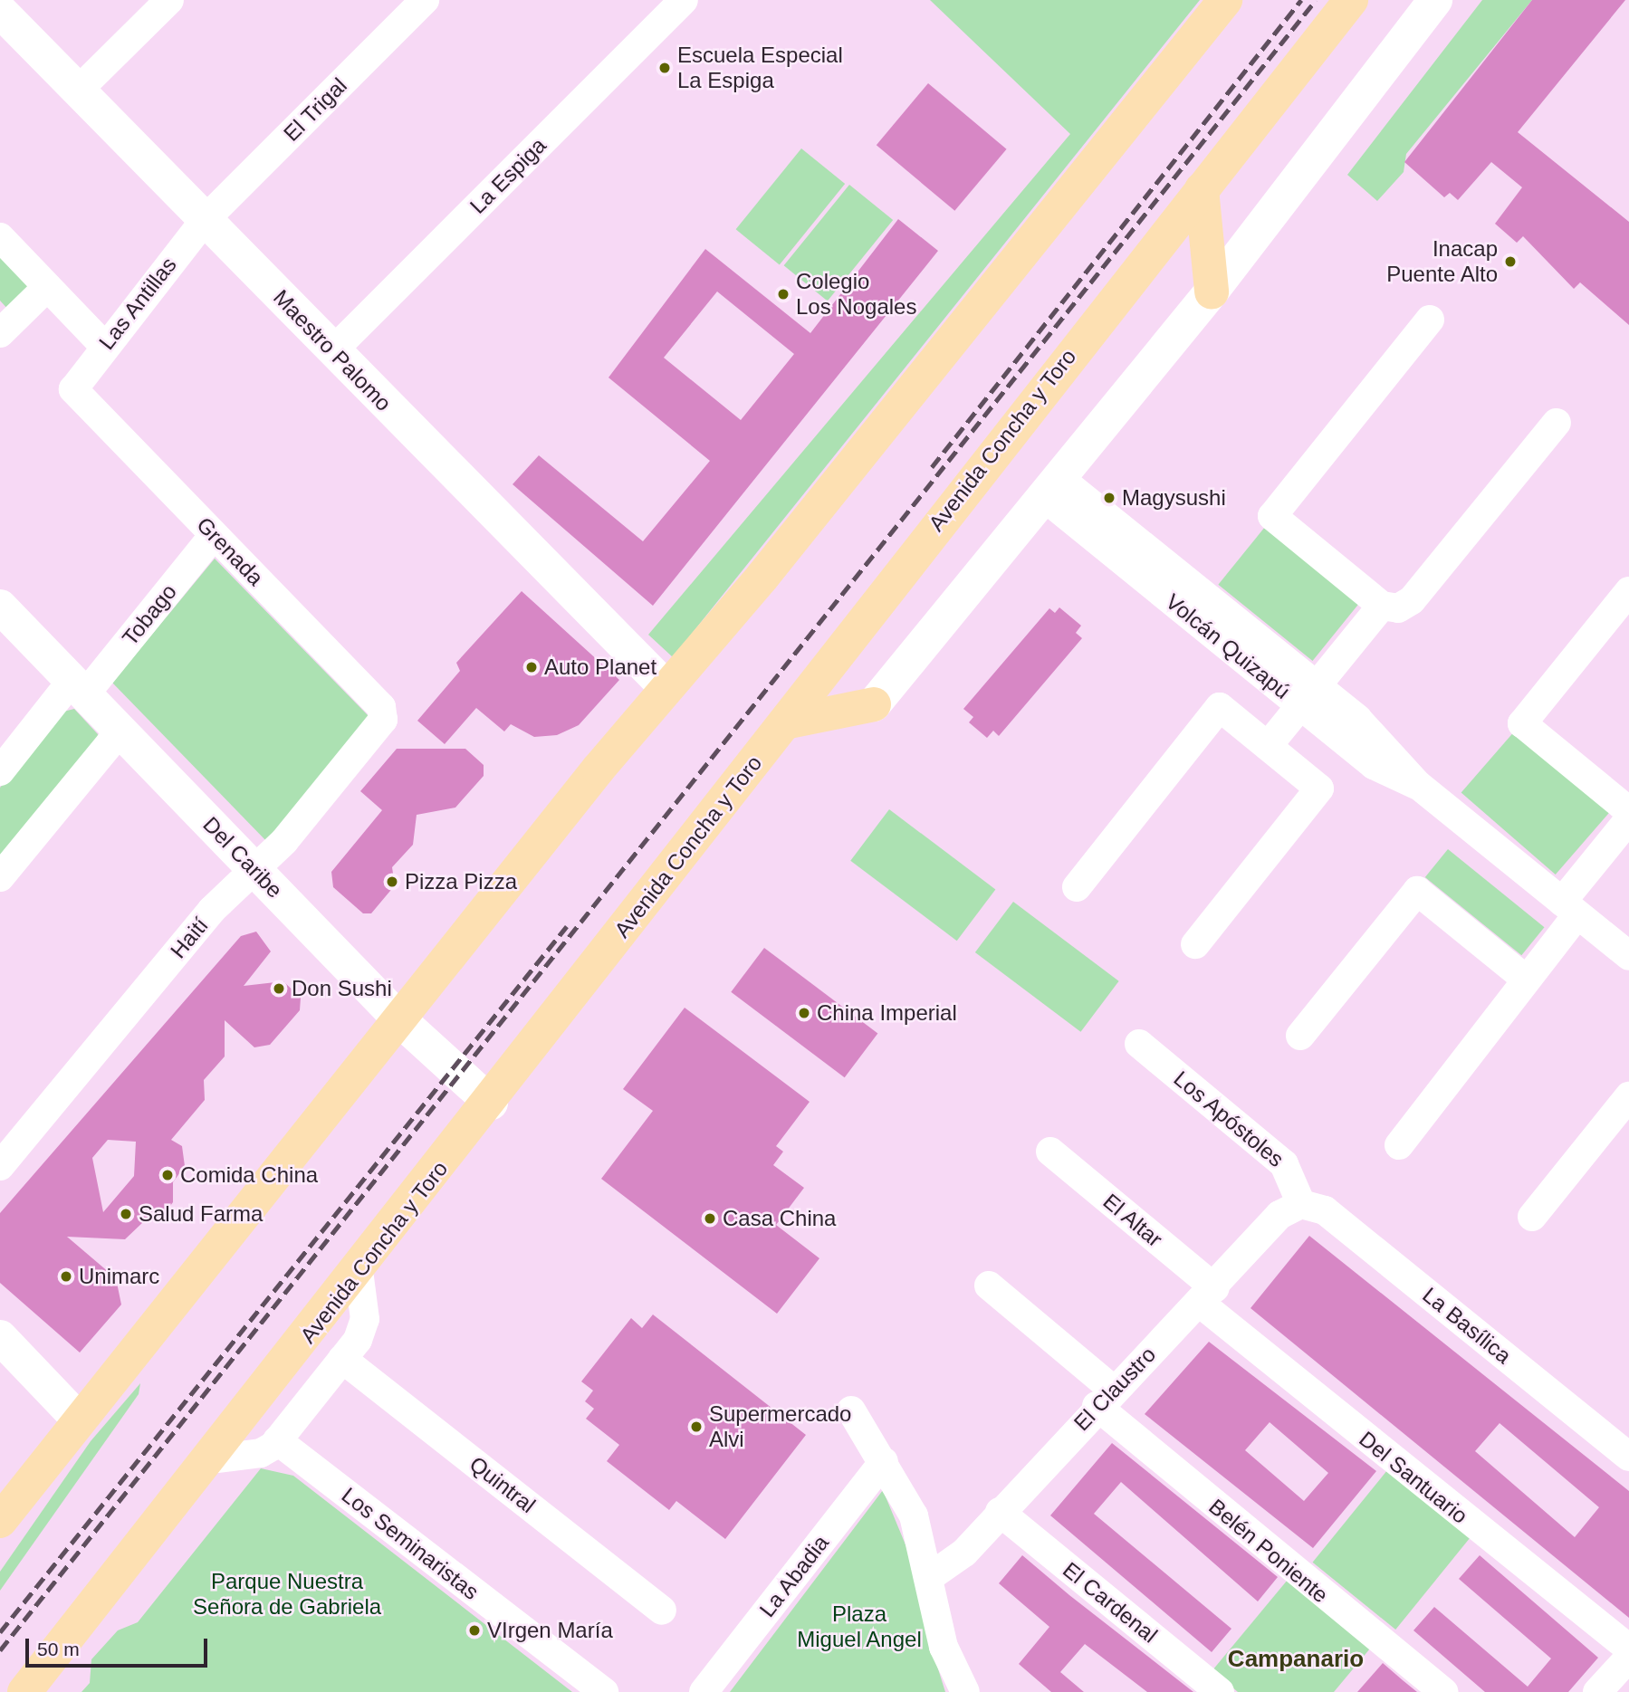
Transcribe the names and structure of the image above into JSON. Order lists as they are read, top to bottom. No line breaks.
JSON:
{"streets":{"main road":["Avenida Concha y Toro"],"street":["El Trigal","La Espiga","Las Antillas","Maestro Palomo","Grenada","Tobago","Volcán Quizapú","Del Caribe","Haití","Los Apóstoles","El Altar","La Basílica","El Claustro","Del Santuario","Quintral","Los Seminaristas","Belén Poniente","La Abadia","El Cardenal"]},"crossings":[["El Trigal","Las Antillas"],["El Trigal","Maestro Palomo"],["La Espiga","Maestro Palomo"],["Las Antillas","Maestro Palomo"],["Las Antillas","Grenada"],["Avenida Concha y Toro","Del Caribe"],["Avenida Concha y Toro","Quintral"],["Avenida Concha y Toro","Los Seminaristas"],["Grenada","Tobago"],["Grenada","Haití"],["Tobago","Del Caribe"],["Del Caribe","Haití"],["Los Apóstoles","La Basílica"],["Los Apóstoles","El Claustro"],["El Altar","El Claustro"],["El Altar","Del Santuario"],["La Basílica","El Claustro"],["El Claustro","Del Santuario"],["El Claustro","Belén Poniente"],["El Claustro","El Cardenal"]],"districts":["Campanario"],"parks":["Parque Nuestra Señora de Gabriela","Plaza Miguel Angel"],"places":["Escuela Especial La Espiga","Inacap Puente Alto","Colegio Los Nogales","Magysushi","Auto Planet","Pizza Pizza","Don Sushi","China Imperial","Comida China","Salud Farma","Casa China","Unimarc","Supermercado Alvi","VIrgen María"],"scale_bar":"50 m"}
